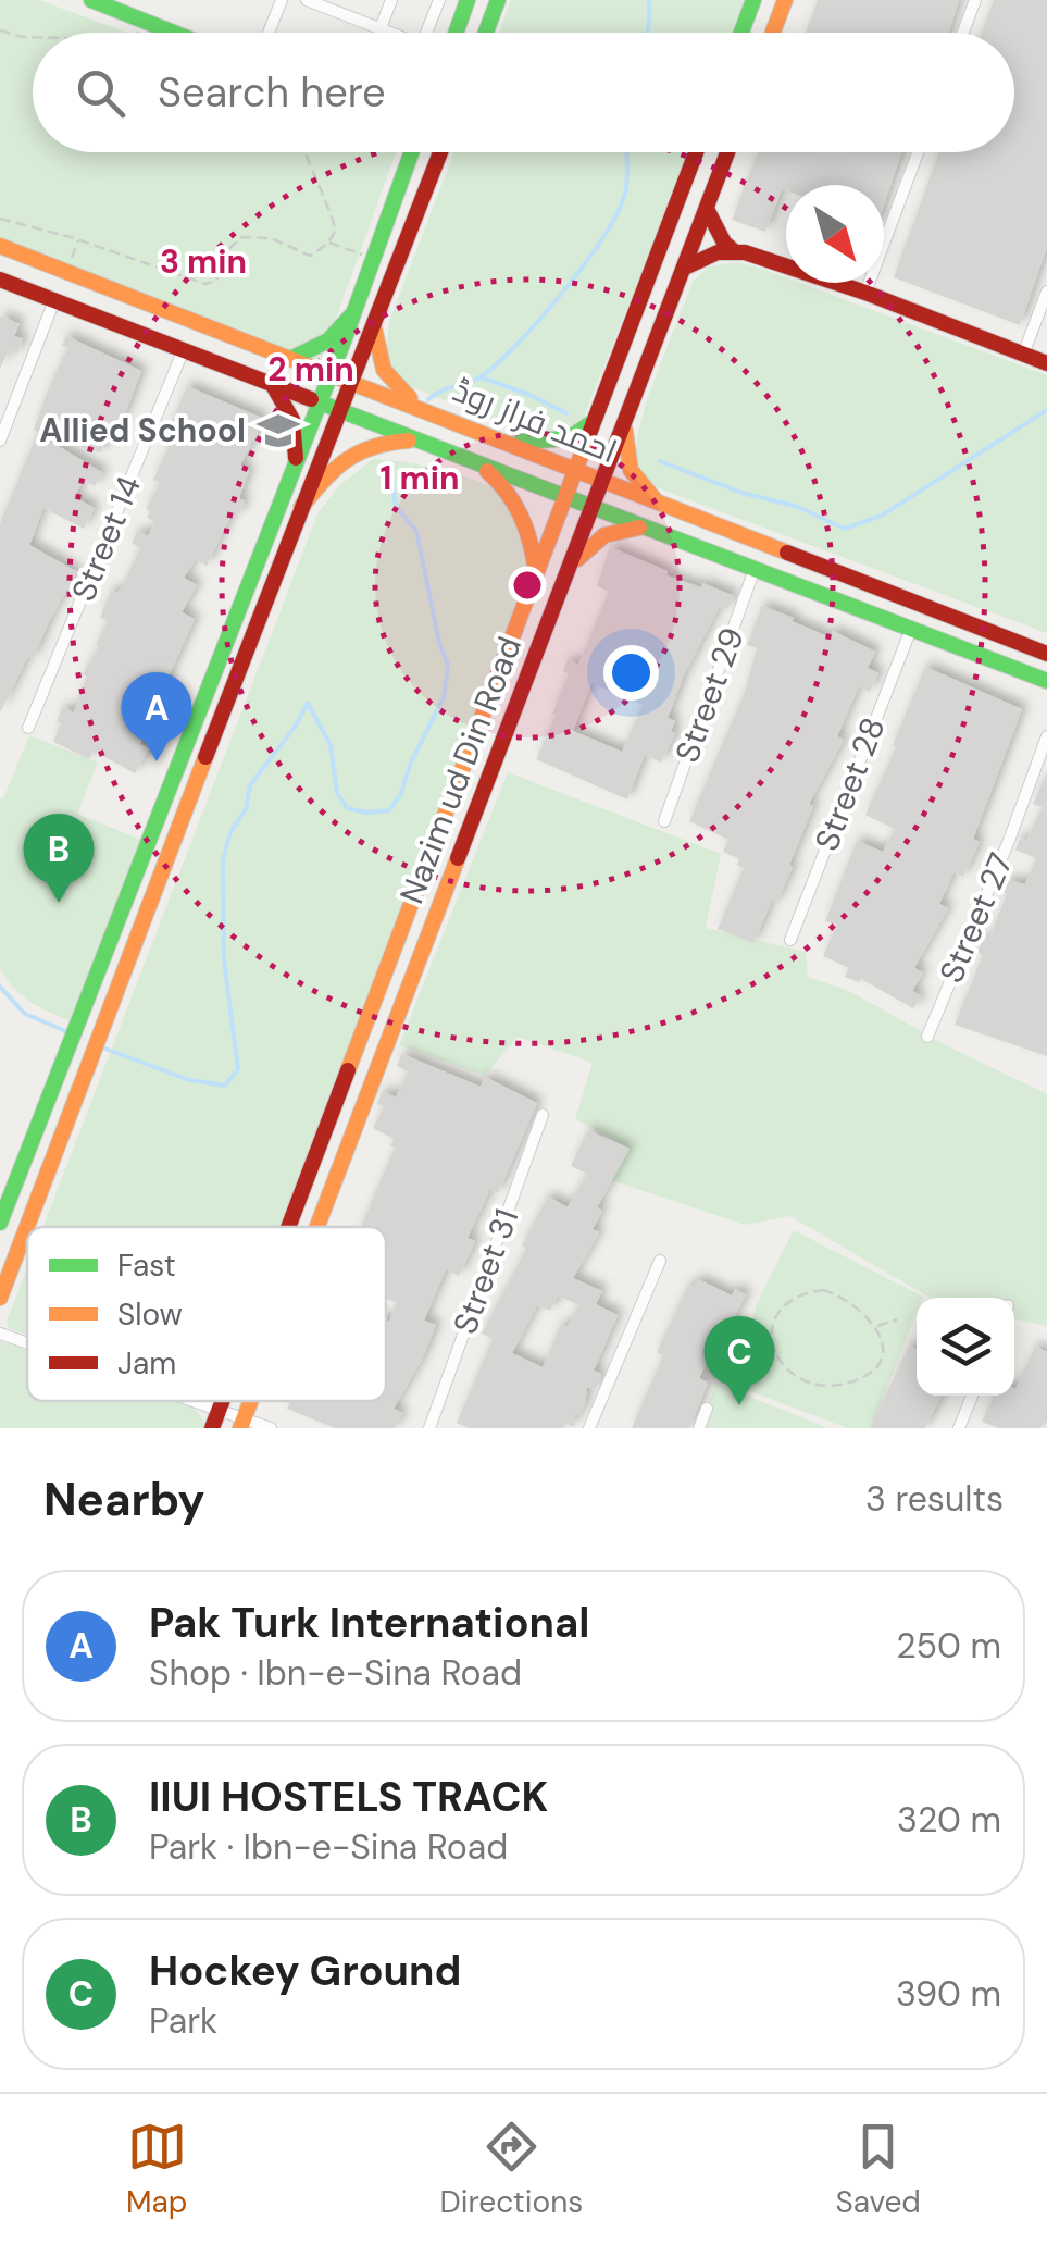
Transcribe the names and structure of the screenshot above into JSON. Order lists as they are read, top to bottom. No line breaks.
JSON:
{"streets":{"main road":["احمد فراز روڈ","Nazim ud Din Road"],"street":["Street 14","Street 29","Street 28","Street 27","Street 31"]},"crossings":[["احمد فراز روڈ","Street 14"],["احمد فراز روڈ","Street 29"],["احمد فراز روڈ","Nazim ud Din Road"],["احمد فراز روڈ","Street 28"]],"places":{"school or university":["Allied School"]},"legend":["Fast","Slow","Jam"],"north":"bottom right","page":{"search":"Search here","pins":["A","B","C"],"heading":["Nearby","3 results"],"list":[{"mark":"A","name":"Pak Turk International","note":"Shop · Ibn-e-Sina Road","value":"250 m"},{"mark":"B","name":"IIUI HOSTELS TRACK","note":"Park · Ibn-e-Sina Road","value":"320 m"},{"mark":"C","name":"Hockey Ground","note":"Park","value":"390 m"}],"nav":["Map","Directions","Saved"]},"rings":["3 min","2 min","1 min"]}
